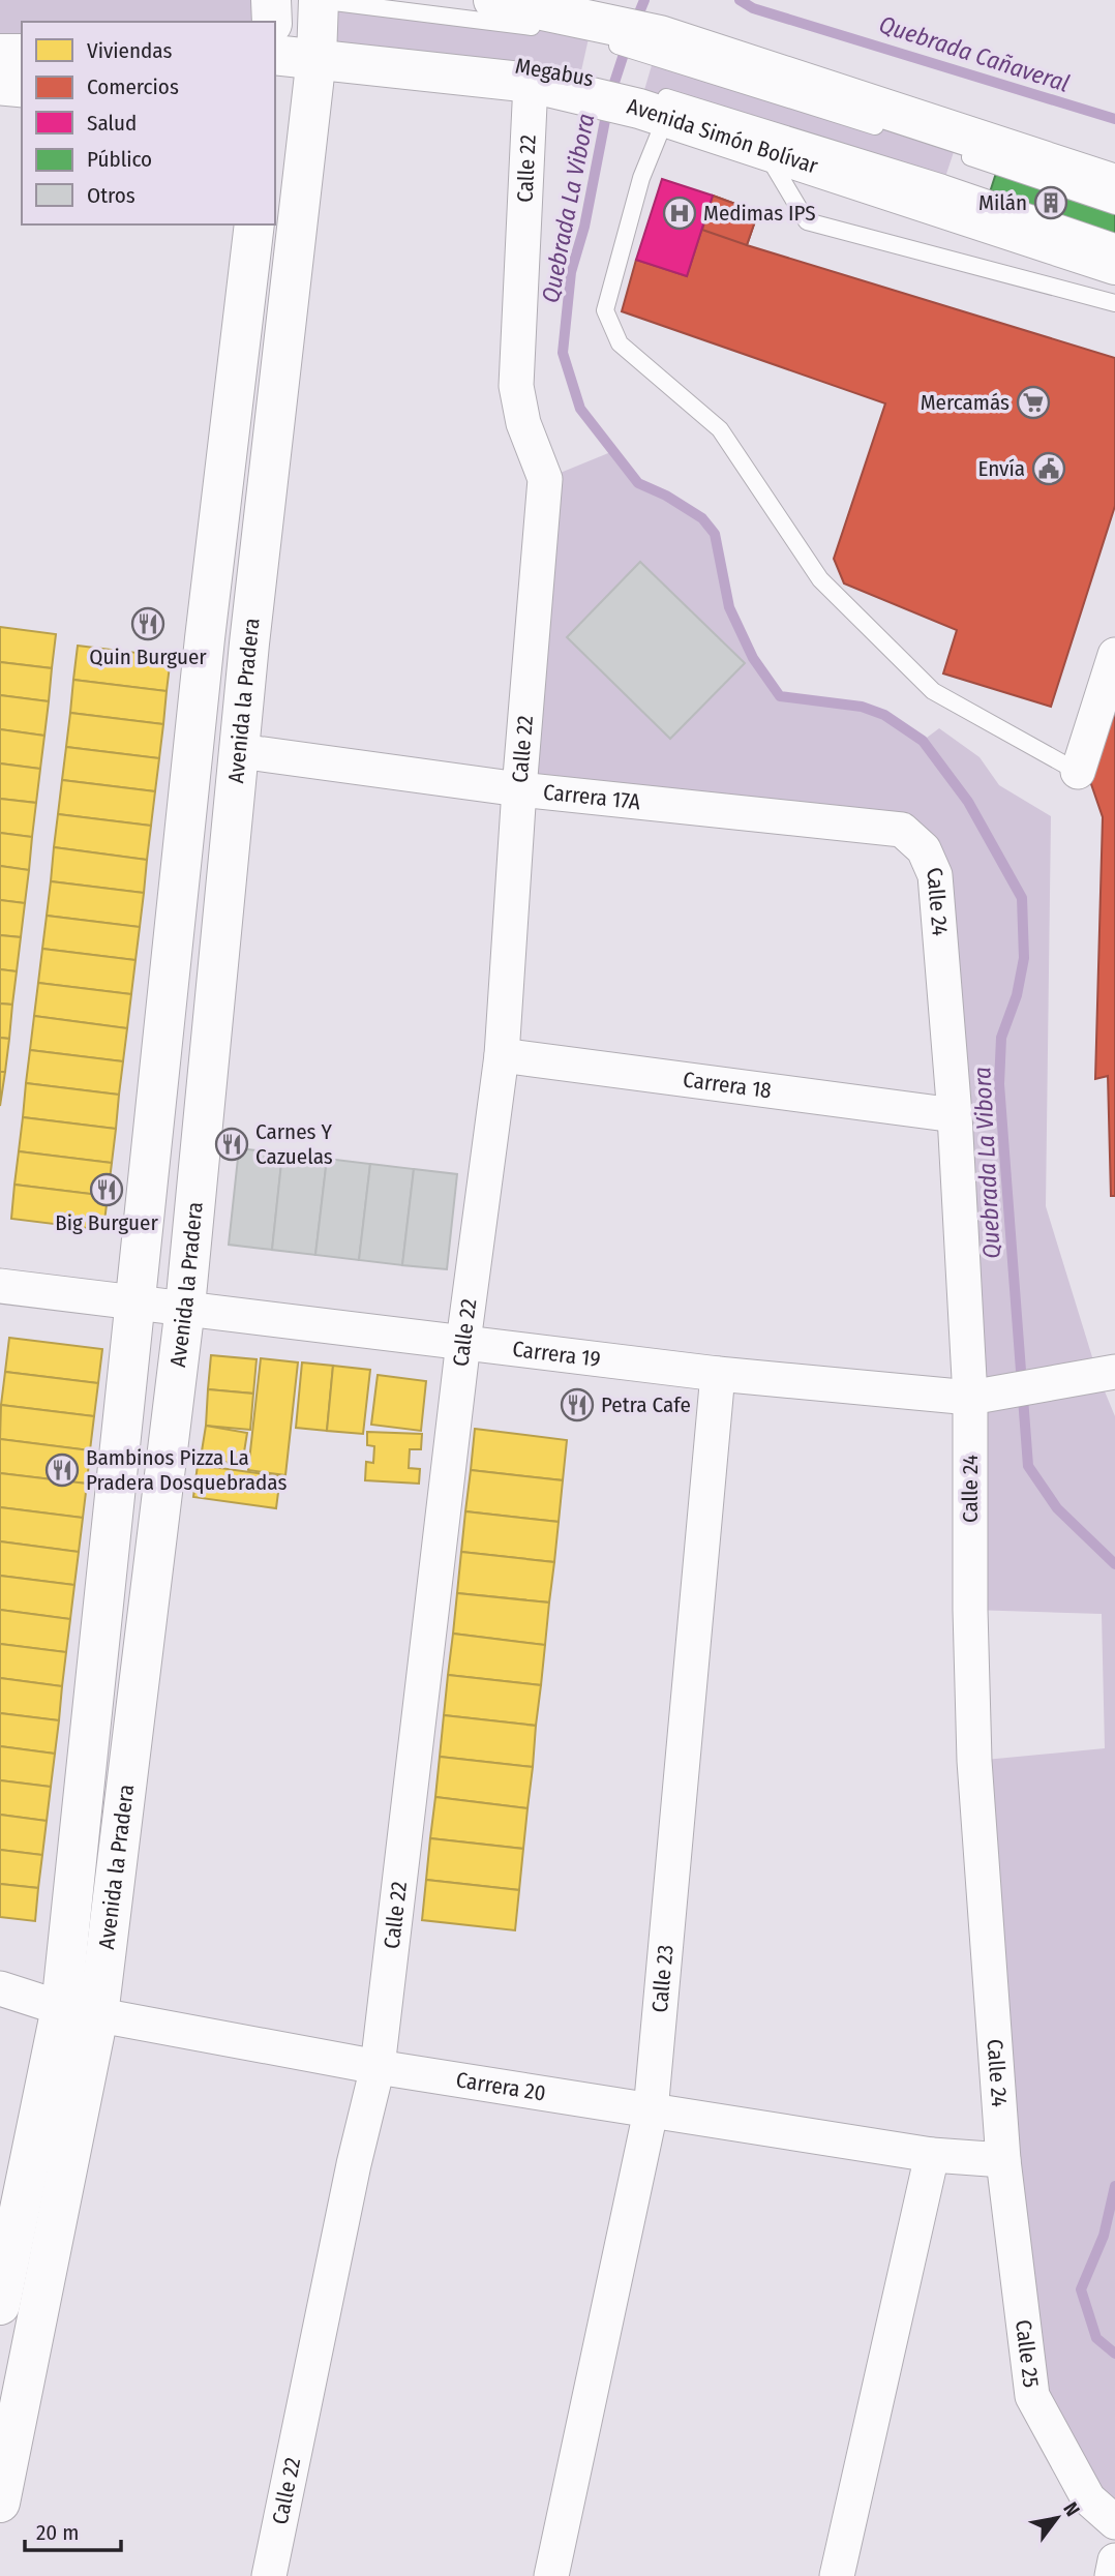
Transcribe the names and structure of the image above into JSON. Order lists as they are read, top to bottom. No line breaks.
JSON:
{"streets":{"street":["Avenida Simón Bolívar","Calle 22","Avenida la Pradera","Carrera 17A","Calle 24","Carrera 18","Carrera 19","Calle 23","Carrera 20","Calle 25"],"lane":["Megabus"]},"crossings":[["Megabus","Avenida Simón Bolívar"],["Megabus","Calle 22"],["Avenida Simón Bolívar","Calle 22"],["Avenida Simón Bolívar","Avenida la Pradera"],["Calle 22","Carrera 17A"],["Calle 22","Carrera 18"],["Calle 22","Carrera 19"],["Calle 22","Carrera 20"],["Avenida la Pradera","Carrera 17A"],["Avenida la Pradera","Carrera 19"],["Avenida la Pradera","Carrera 20"],["Carrera 17A","Calle 24"],["Calle 24","Carrera 18"],["Calle 24","Carrera 19"],["Calle 24","Carrera 20"],["Calle 24","Calle 25"],["Carrera 19","Calle 23"],["Calle 23","Carrera 20"],["Carrera 20","Calle 25"]],"water":["Quebrada Cañaveral","Quebrada La Vibora"],"places":{"building":["Milán"],"hospital":["Medimas IPS"],"supermarket":["Mercamás"],"public building":["Envía"],"restaurant":["Quin Burguer","Carnes Y Cazuelas","Big Burguer","Petra Cafe","Bambinos Pizza La Pradera Dosquebradas"]},"legend":["Viviendas","Comercios","Salud","Público","Otros"],"scale_bar":"20 m","north":"top right"}
